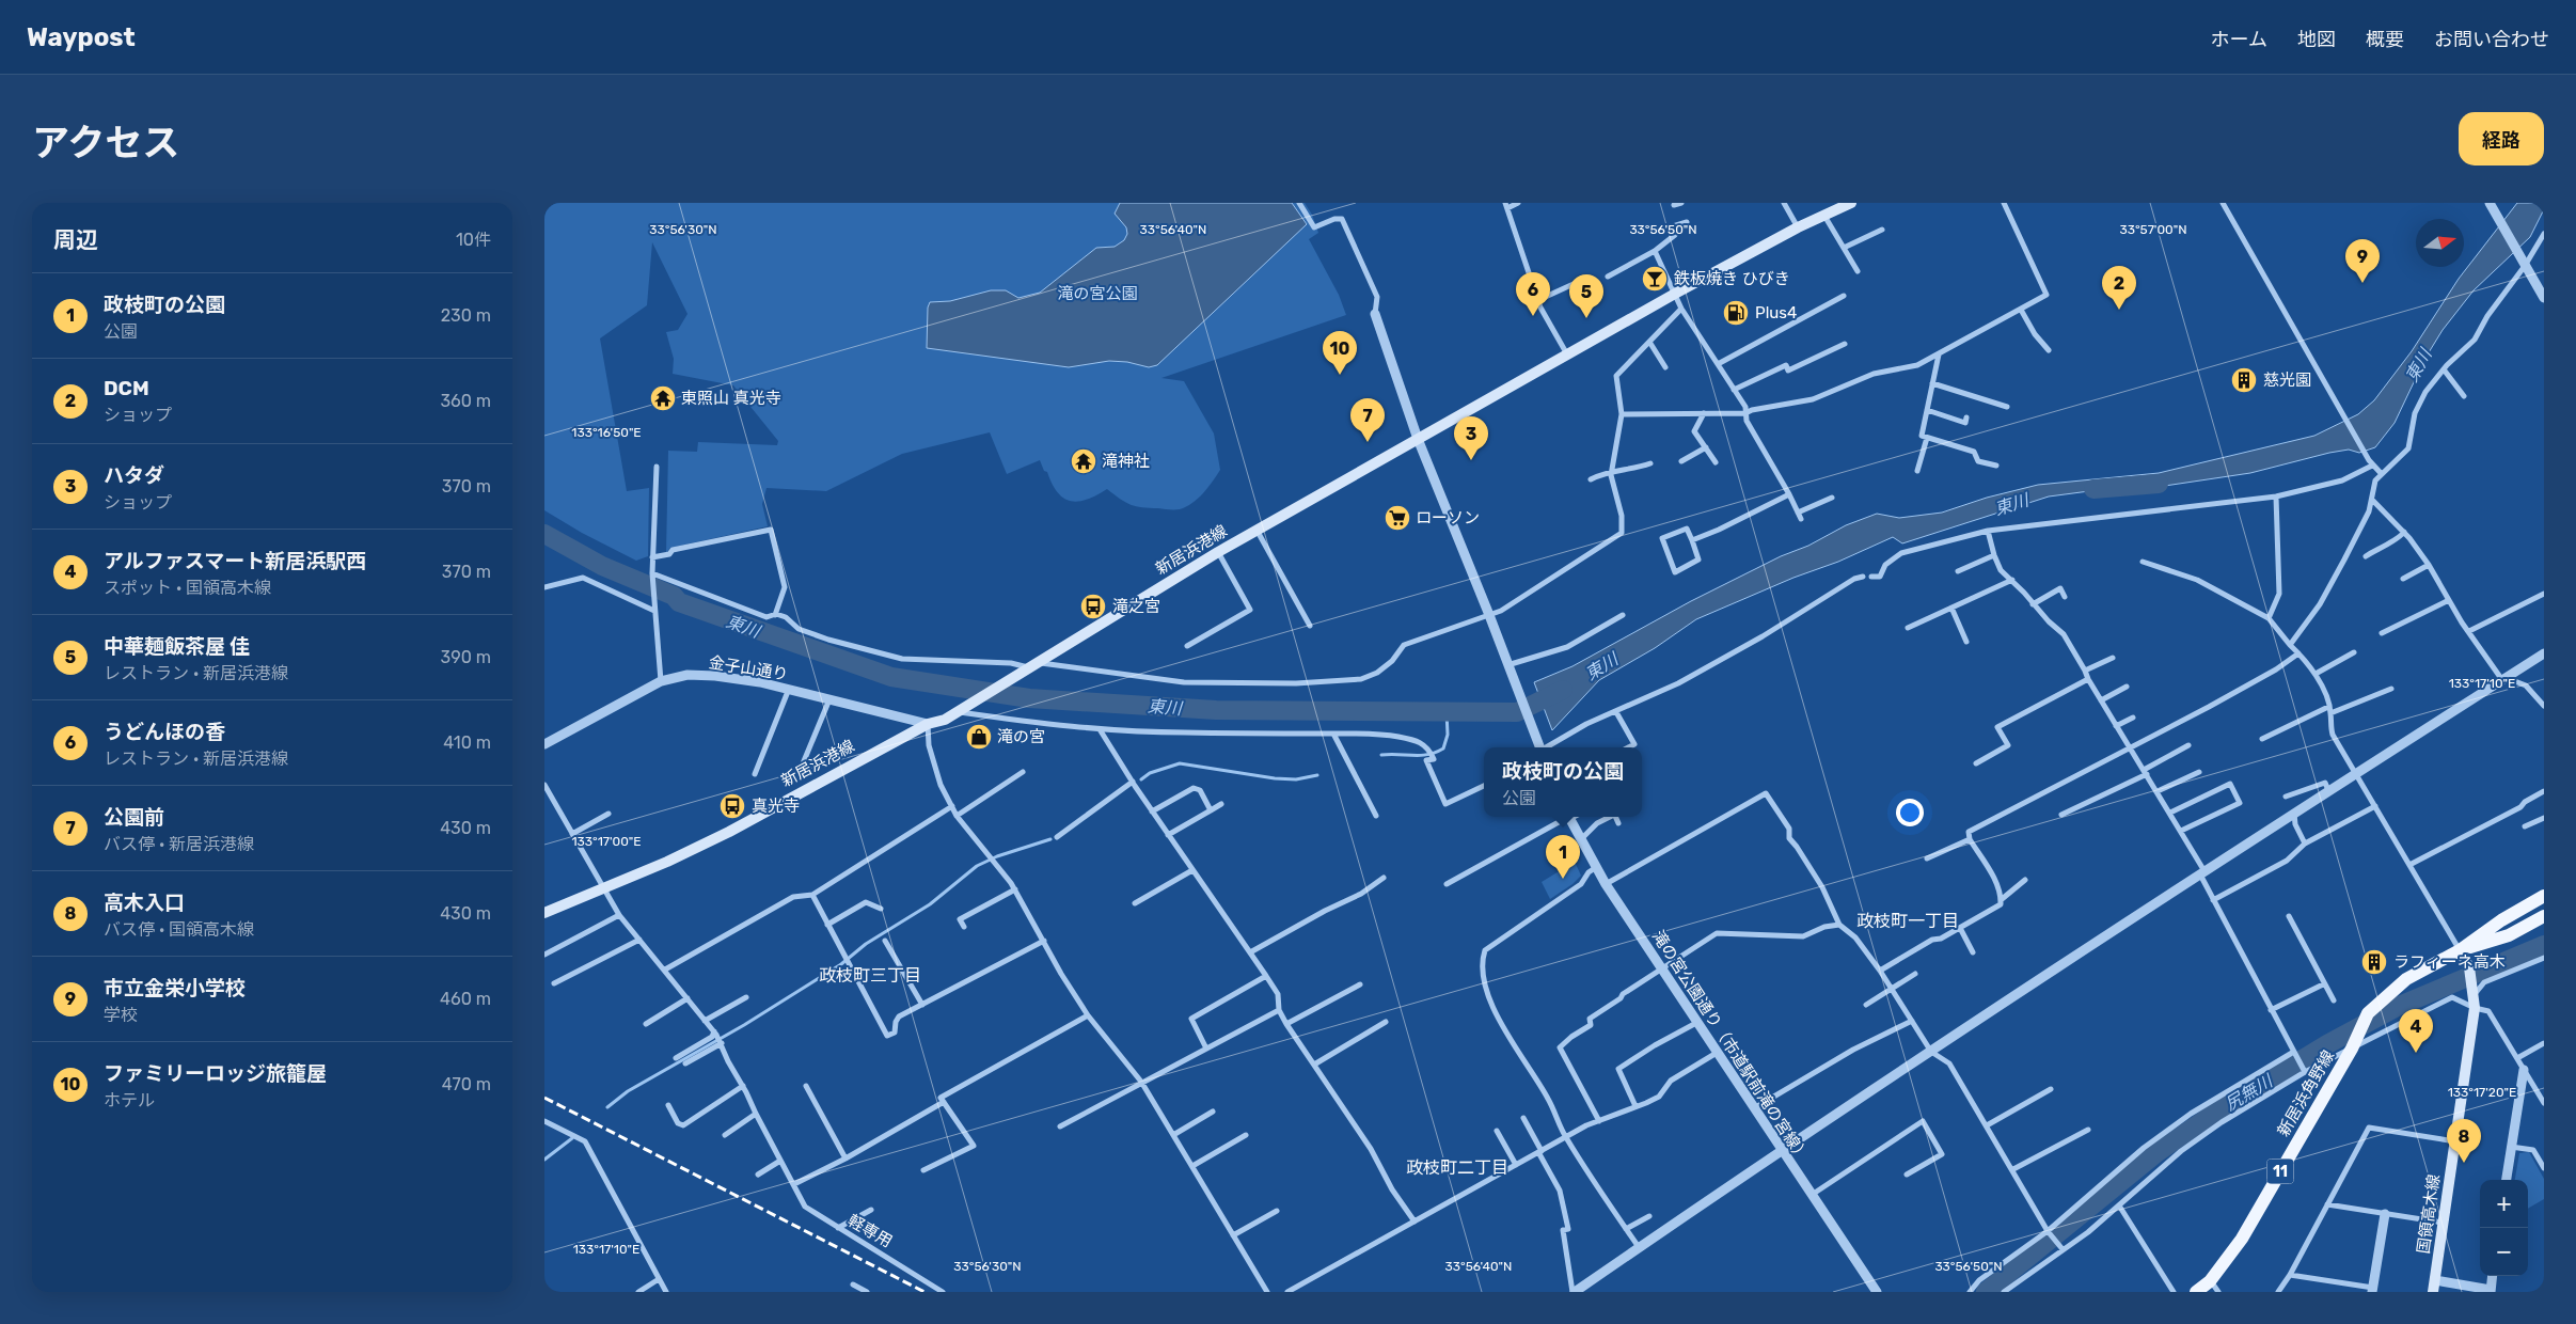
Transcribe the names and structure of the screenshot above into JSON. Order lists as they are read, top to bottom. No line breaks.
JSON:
{"streets":{"main road":["新居浜港線","新居浜角野線","11","国領高木線"],"street":["金子山通り","滝の宮公園通り（市道駅前滝の宮線）","軽専用"]},"crossings":[["新居浜港線","金子山通り"],["新居浜港線","軽専用"],["新居浜角野線","11"],["11","国領高木線"]],"districts":["政枝町一丁目","政枝町三丁目","政枝町二丁目"],"water":["東川","尻無川"],"parks":["滝の宮公園"],"places":{"bar":["鉄板焼き ひびき"],"fuel station":["Plus4"],"building":["慈光園","ラフィーネ高木"],"temple":["東照山 真光寺","滝神社"],"supermarket":["ローソン"],"bus stop":["滝之宮","真光寺"],"shop":["滝の宮"]},"north":"right","page":{"header":"Waypost","nav":["ホーム","地図","概要","お問い合わせ"],"title":"アクセス","buttons":"経路","heading":["周辺","10件"],"pins":["9","2","6","5","10","7","3","1","4","8"],"list":[{"mark":"1","name":"政枝町の公園","note":"公園","value":"230 m"},{"mark":"2","name":"DCM","note":"ショップ","value":"360 m"},{"mark":"3","name":"ハタダ","note":"ショップ","value":"370 m"},{"mark":"4","name":"アルファスマート新居浜駅西","note":"スポット · 国領高木線","value":"370 m"},{"mark":"5","name":"中華麺飯茶屋 佳","note":"レストラン · 新居浜港線","value":"390 m"},{"mark":"6","name":"うどんほの香","note":"レストラン · 新居浜港線","value":"410 m"},{"mark":"7","name":"公園前","note":"バス停 · 新居浜港線","value":"430 m"},{"mark":"8","name":"高木入口","note":"バス停 · 国領高木線","value":"430 m"},{"mark":"9","name":"市立金栄小学校","note":"学校","value":"460 m"},{"mark":"10","name":"ファミリーロッジ旅籠屋","note":"ホテル","value":"470 m"}],"popup":["政枝町の公園","公園"],"map_buttons":["+","−"]},"coordinates":["33°56'30\"N","33°56'40\"N","33°56'50\"N","33°57'00\"N","133°16'50\"E","133°17'10\"E","133°17'00\"E","133°17'20\"E"]}
